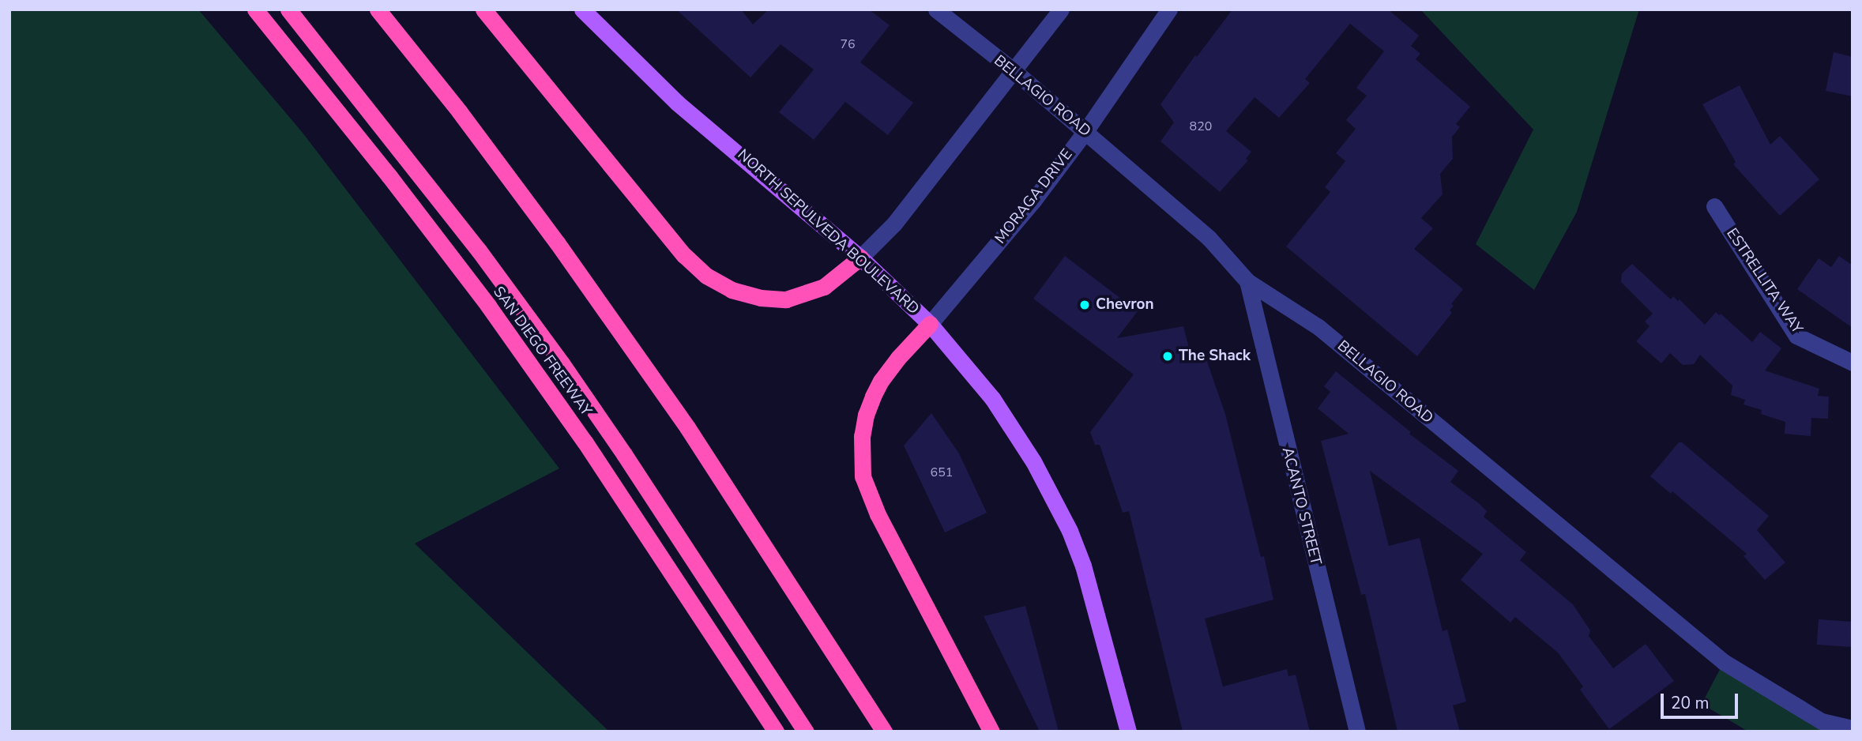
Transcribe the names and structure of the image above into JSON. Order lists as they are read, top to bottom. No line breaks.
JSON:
{"streets":{"highway":["SAN DIEGO FREEWAY"],"main road":["NORTH SEPULVEDA BOULEVARD"],"street":["BELLAGIO ROAD","MORAGA DRIVE","ESTRELLITA WAY","ACANTO STREET"]},"crossings":[["BELLAGIO ROAD","MORAGA DRIVE"],["BELLAGIO ROAD","ACANTO STREET"],["MORAGA DRIVE","NORTH SEPULVEDA BOULEVARD"]],"places":["Chevron","The Shack"],"house_numbers":["76","820","651"],"scale_bar":"20 m"}
